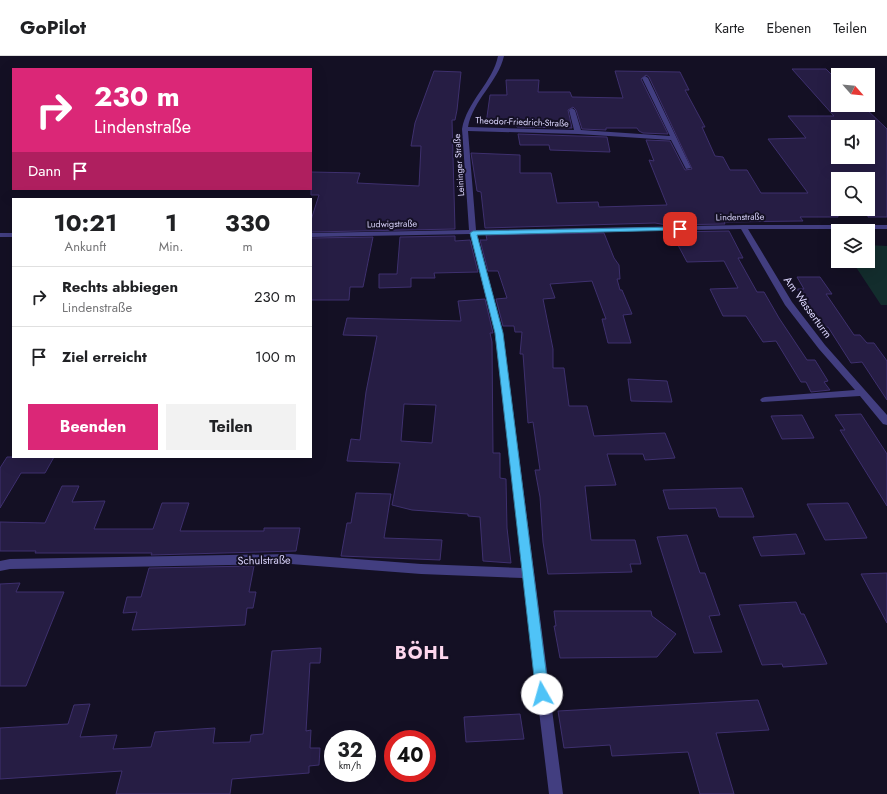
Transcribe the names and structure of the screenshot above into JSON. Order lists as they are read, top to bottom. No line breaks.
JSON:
{"streets":{"street":["Theodor-Friedrich-Straße","Leininger Straße","Lindenstraße","Ludwigstraße","Am Wasserturm","Schulstraße"]},"crossings":[["Theodor-Friedrich-Straße","Leininger Straße"],["Leininger Straße","Lindenstraße"],["Leininger Straße","Ludwigstraße"],["Leininger Straße","Schulstraße"],["Lindenstraße","Ludwigstraße"],["Lindenstraße","Am Wasserturm"]],"districts":["BÖHL"],"north":"bottom right","page":{"header":"GoPilot","nav":["Karte","Ebenen","Teilen"],"turn":["230 m","Lindenstraße"],"then":"Dann","eta":["10:21","Ankunft","1","Min.","330","m"],"list":[{"name":"Rechts abbiegen","note":"Lindenstraße","value":"230 m"},{"name":"Ziel erreicht","value":"100 m"}],"buttons":["Beenden","Teilen"],"speed":"32 km/h","limit":"40"}}
